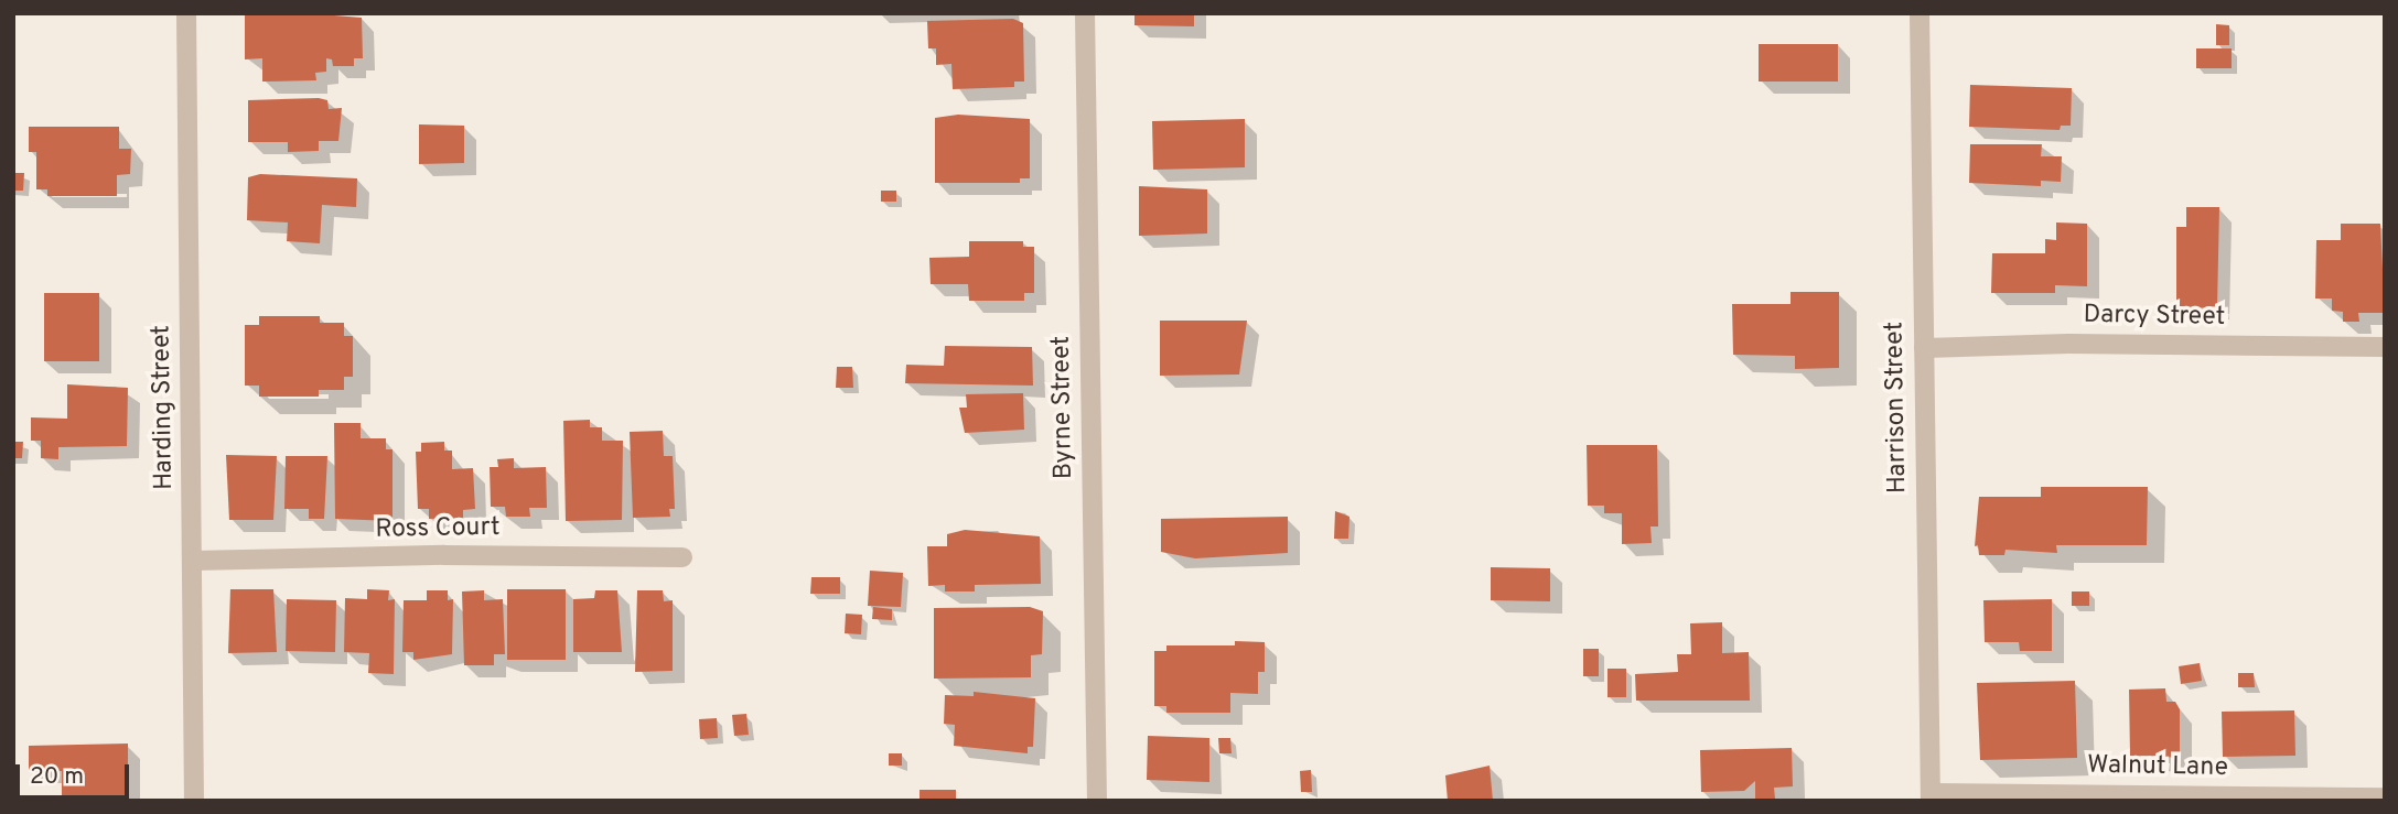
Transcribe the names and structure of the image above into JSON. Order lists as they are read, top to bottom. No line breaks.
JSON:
{"streets":{"street":["Darcy Street","Harding Street","Byrne Street","Harrison Street","Ross Court","Walnut Lane"]},"crossings":[["Darcy Street","Harrison Street"],["Harding Street","Ross Court"],["Harrison Street","Walnut Lane"]],"scale_bar":"20 m"}
